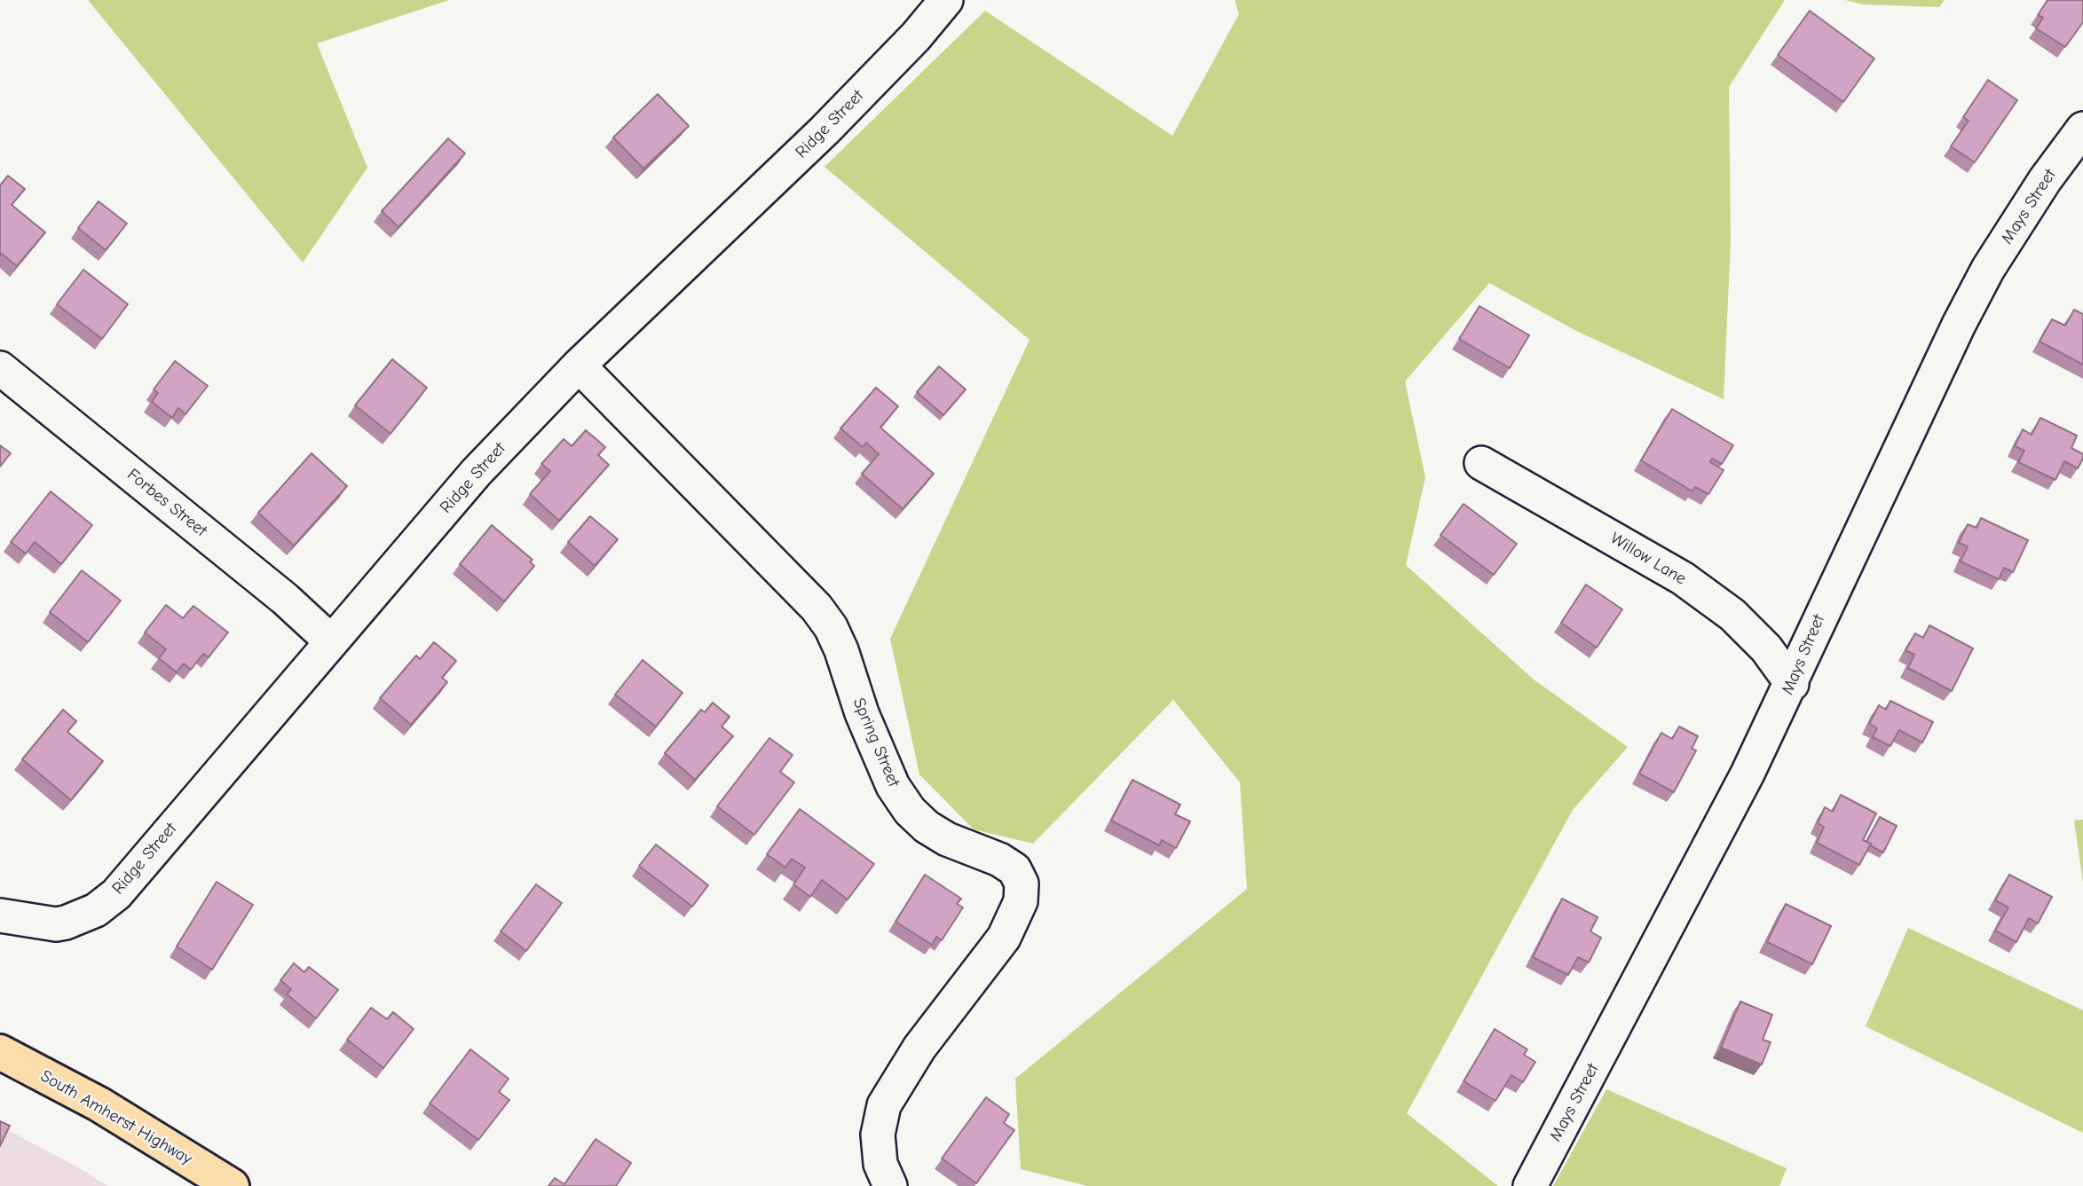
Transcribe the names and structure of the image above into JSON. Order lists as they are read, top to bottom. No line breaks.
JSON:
{"streets":{"main road":["South Amherst Highway"],"street":["Ridge Street","Mays Street","Forbes Street","Willow Lane","Spring Street"]},"crossings":[["Ridge Street","Forbes Street"],["Ridge Street","Spring Street"],["Mays Street","Willow Lane"]]}
